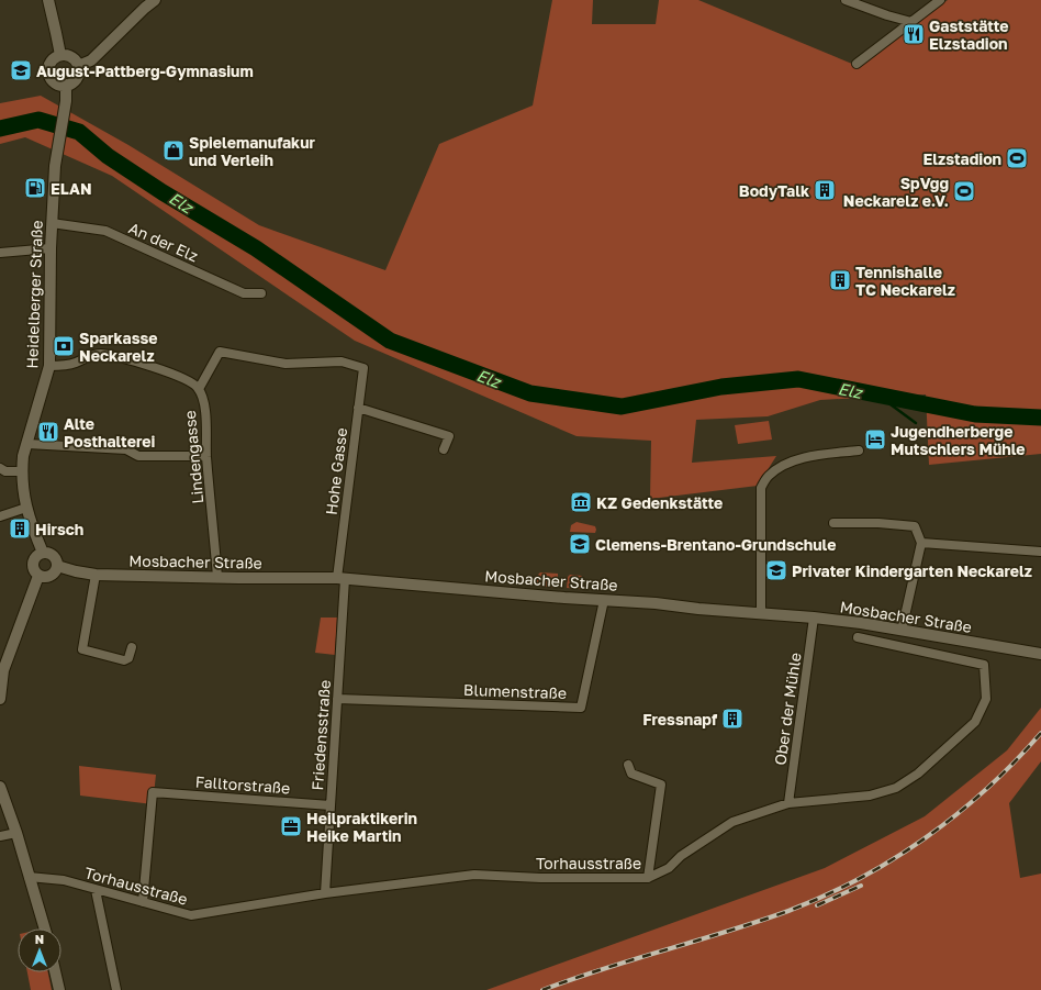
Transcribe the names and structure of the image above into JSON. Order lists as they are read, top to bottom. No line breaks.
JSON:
{"streets":{"street":["An der Elz","Heidelberger Straße","Lindengasse","Hohe Gasse","Mosbacher Straße","Blumenstraße","Ober der Mühle","Friedensstraße","Falltorstraße","Torhausstraße"]},"crossings":[["An der Elz","Heidelberger Straße"],["Heidelberger Straße","Lindengasse"],["Heidelberger Straße","Mosbacher Straße"],["Lindengasse","Hohe Gasse"],["Lindengasse","Mosbacher Straße"],["Hohe Gasse","Mosbacher Straße"],["Hohe Gasse","Friedensstraße"],["Mosbacher Straße","Blumenstraße"],["Mosbacher Straße","Ober der Mühle"],["Mosbacher Straße","Friedensstraße"],["Blumenstraße","Friedensstraße"],["Ober der Mühle","Torhausstraße"],["Friedensstraße","Falltorstraße"],["Friedensstraße","Torhausstraße"],["Falltorstraße","Torhausstraße"]],"water":["Elz"],"places":{"restaurant":["Gaststätte Elzstadion","Alte Posthalterei"],"school or university":["August-Pattberg-Gymnasium","Clemens-Brentano-Grundschule","Privater Kindergarten Neckarelz"],"shop":["Spielemanufakur und Verleih"],"sports":["Elzstadion","SpVgg Neckarelz e.V."],"fuel station":["ELAN"],"building":["BodyTalk","Tennishalle TC Neckarelz","Hirsch","Fressnapf"],"bank":["Sparkasse Neckarelz"],"hotel":["Jugendherberge Mutschlers Mühle"],"museum":["KZ Gedenkstätte"],"office":["Heilpraktikerin Heike Martin"]},"north":"top"}
